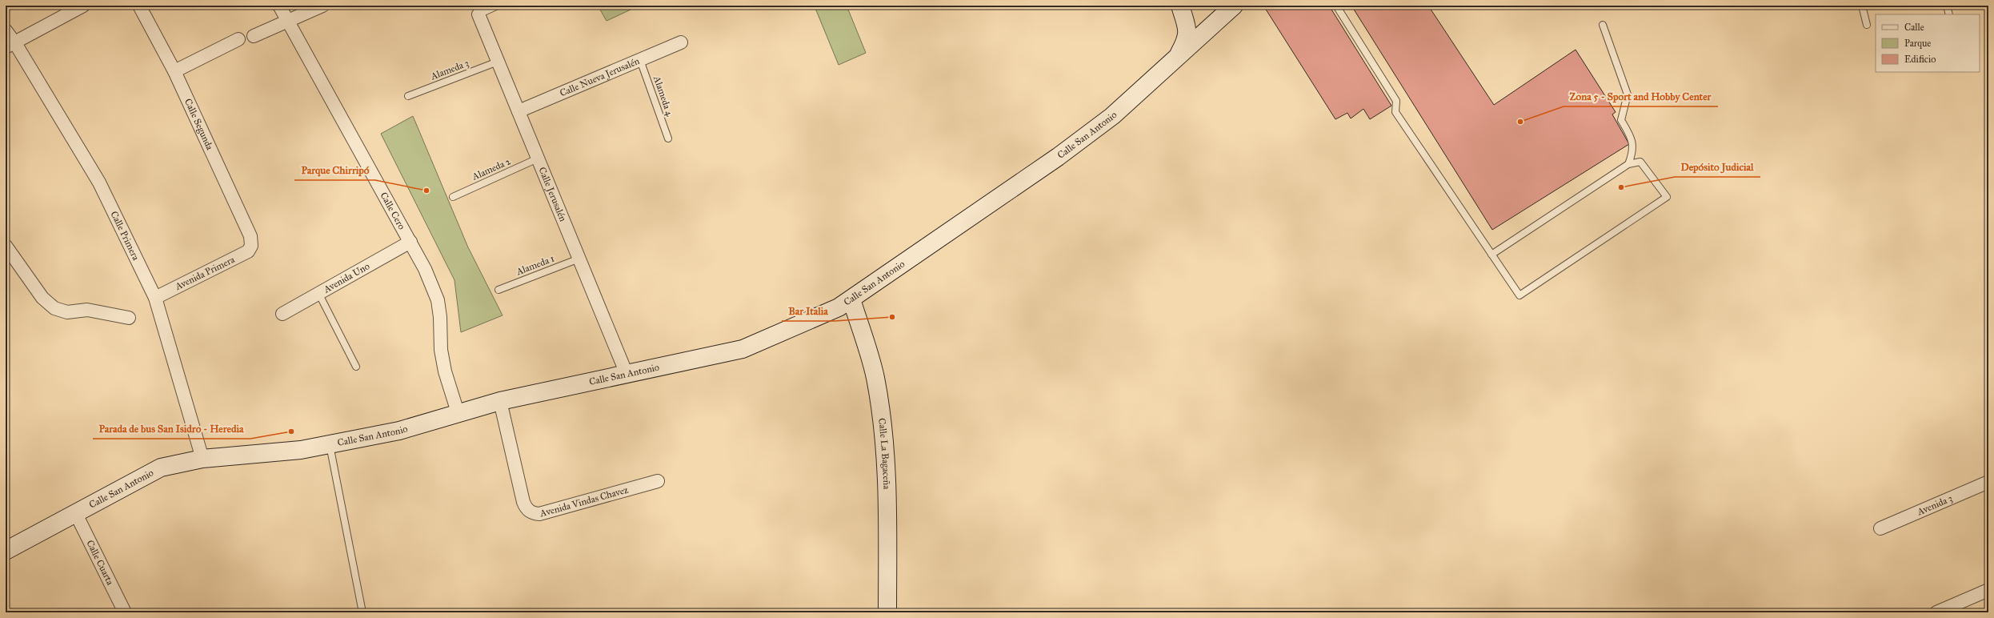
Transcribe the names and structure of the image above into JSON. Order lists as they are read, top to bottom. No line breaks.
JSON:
{"streets":{"main road":["Calle San Antonio","Calle La Bagaceña"],"street":["Calle Nueva Jerusalén","Calle Segunda","Calle Jerusalén","Calle Cero","Calle Primera","Avenida Primera","Avenida Uno","Avenida Vindas Chavez","Avenida 3","Calle Cuarta"],"lane":["Alameda 3","Alameda 4","Alameda 2","Alameda 1"]},"crossings":[["Alameda 3","Calle Jerusalén"],["Calle Nueva Jerusalén","Alameda 4"],["Calle Nueva Jerusalén","Calle Jerusalén"],["Calle Segunda","Avenida Primera"],["Calle San Antonio","Calle Jerusalén"],["Calle San Antonio","Calle Cero"],["Calle San Antonio","Calle Primera"],["Calle San Antonio","Calle La Bagaceña"],["Calle San Antonio","Avenida Vindas Chavez"],["Calle San Antonio","Calle Cuarta"],["Alameda 2","Calle Jerusalén"],["Calle Jerusalén","Alameda 1"],["Calle Cero","Avenida Uno"],["Calle Primera","Avenida Primera"]],"places":["Zona 5 - Sport and Hobby Center","Depósito Judicial","Parque Chirripó","Bar Italia","Parada de bus San Isidro - Heredia"],"legend":["Calle","Parque","Edificio"]}
